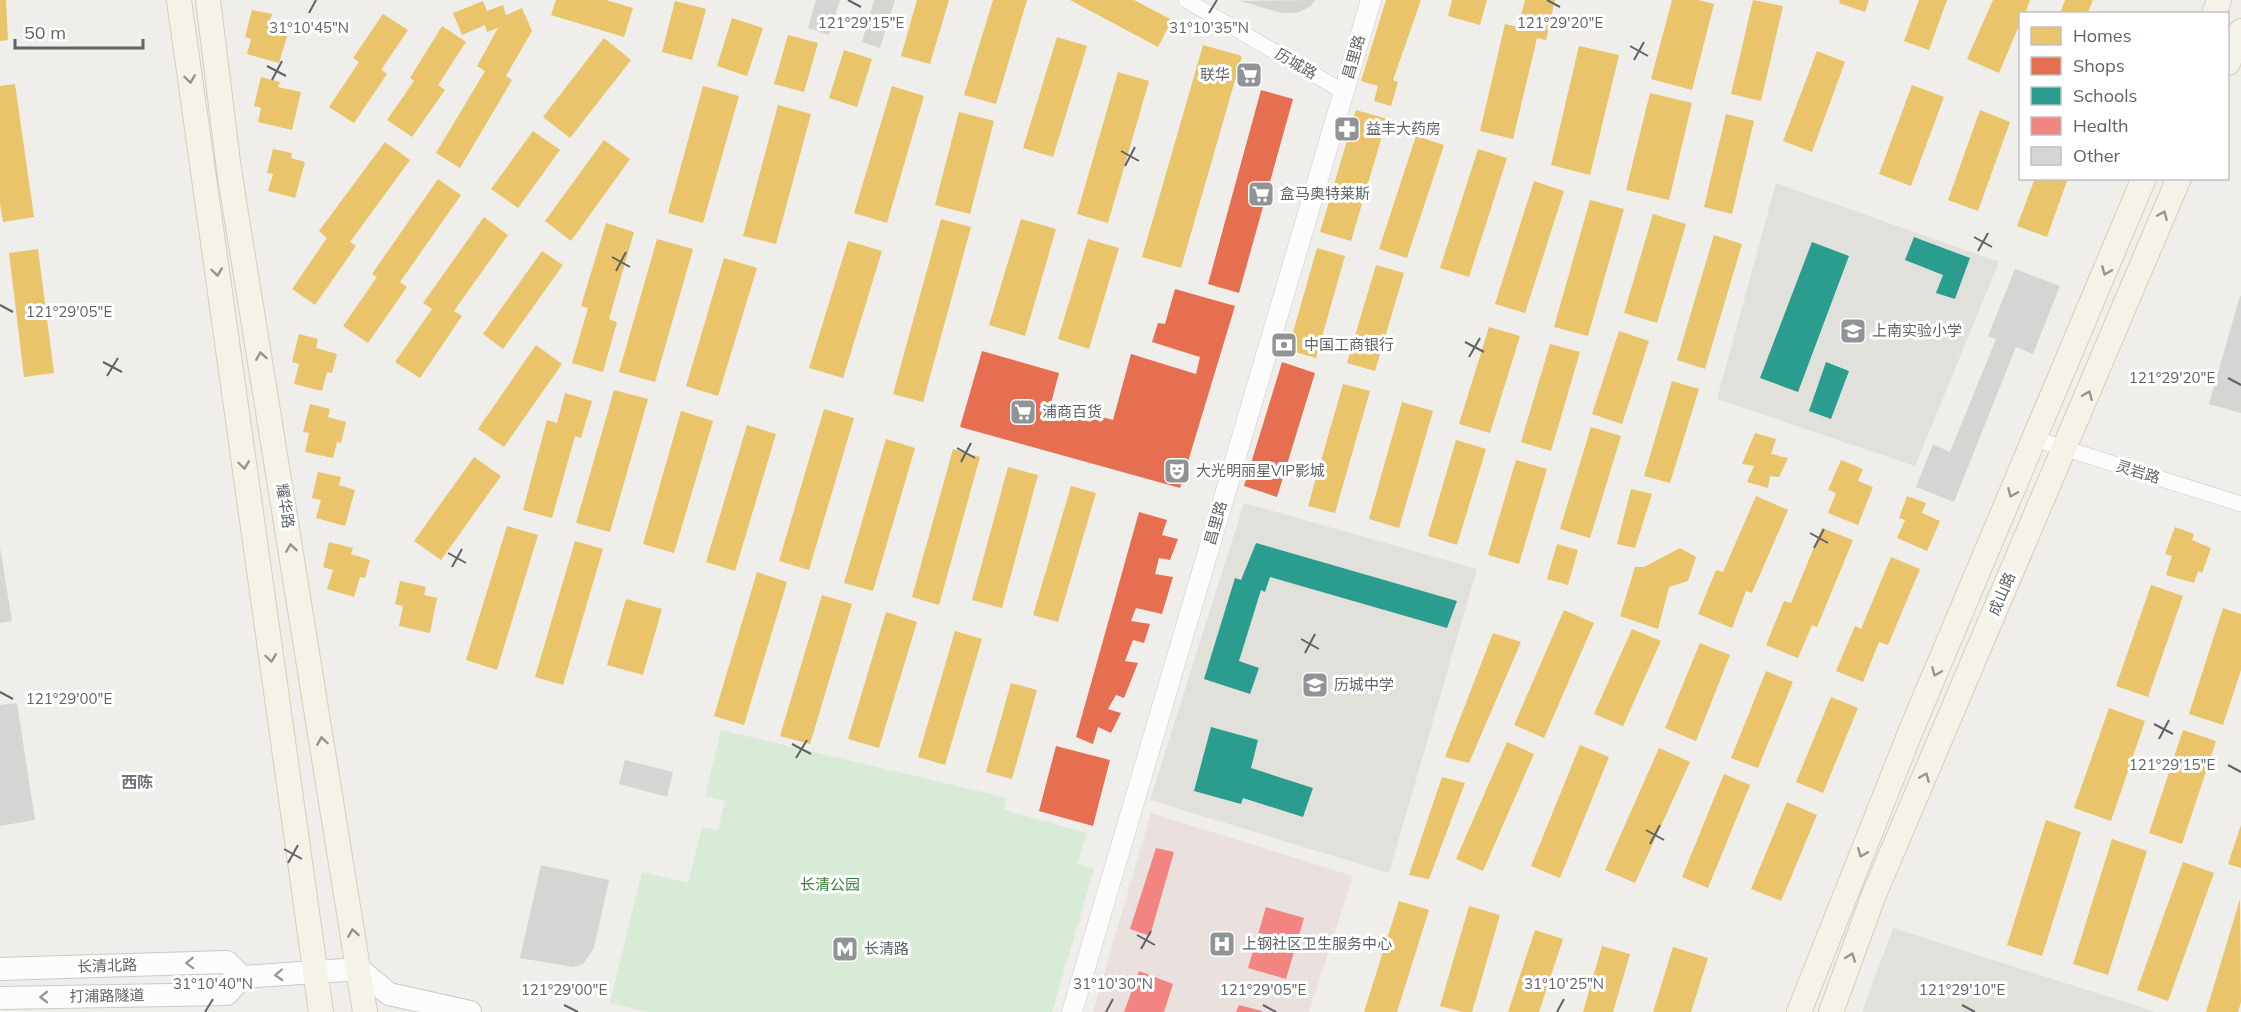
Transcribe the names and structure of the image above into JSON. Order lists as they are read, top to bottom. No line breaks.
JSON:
{"streets":{"main road":["耀华路","成山路","长清北路","打浦路隧道"],"street":["昌里路","历城路","灵岩路"]},"crossings":[["昌里路","历城路"],["灵岩路","成山路"],["长清北路","打浦路隧道"]],"one_way":["长清北路","打浦路隧道"],"districts":["西陈"],"parks":["长清公园"],"places":{"supermarket":["联华","盒马奥特莱斯","浦商百货"],"pharmacy":["益丰大药房"],"school or university":["上南实验小学","历城中学"],"bank":["中国工商银行"],"theatre":["大光明丽星VIP影城"],"hospital":["上钢社区卫生服务中心"],"metro station":["长清路"]},"legend":["Homes","Shops","Schools","Health","Other"],"scale_bar":"50 m","coordinates":["121°29'15\"E","121°29'20\"E","31°10'45\"N","31°10'35\"N","121°29'05\"E","121°29'00\"E","31°10'40\"N","31°10'30\"N","31°10'25\"N","121°29'10\"E"]}
